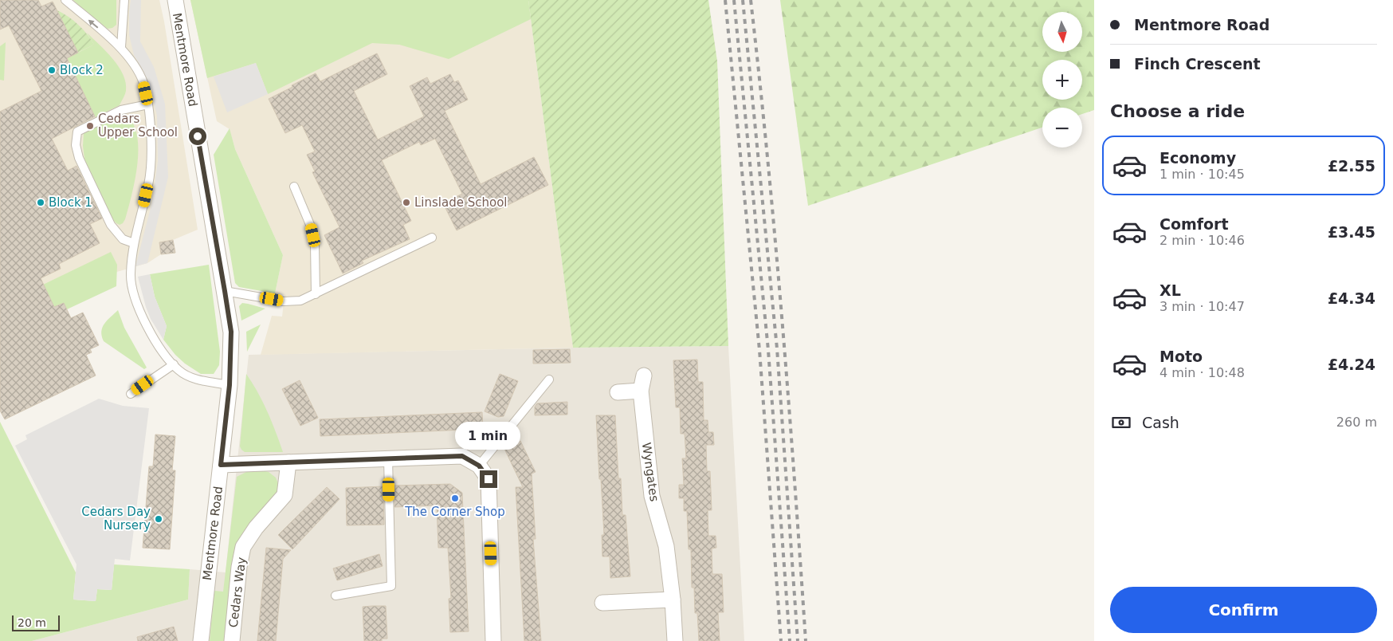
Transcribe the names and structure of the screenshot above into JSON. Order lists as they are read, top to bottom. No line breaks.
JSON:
{"streets":{"street":["Mentmore Road","Wyngates","Cedars Way"]},"places":["Block 2","Cedars Upper School","Block 1","Linslade School","The Corner Shop","Cedars Day Nursery"],"scale_bar":"20 m","north":"bottom","page":{"banner":["Mentmore Road","Finch Crescent"],"map_buttons":["+","−"],"heading":"Choose a ride","list":[{"name":"Economy","note":"1 min · 10:45","value":"£2.55"},{"name":"Comfort","note":"2 min · 10:46","value":"£3.45"},{"name":"XL","note":"3 min · 10:47","value":"£4.34"},{"name":"Moto","note":"4 min · 10:48","value":"£4.24"}],"pay":["Cash","260 m"],"bubble":"1 min","buttons":"Confirm","scale":"20 m"}}
